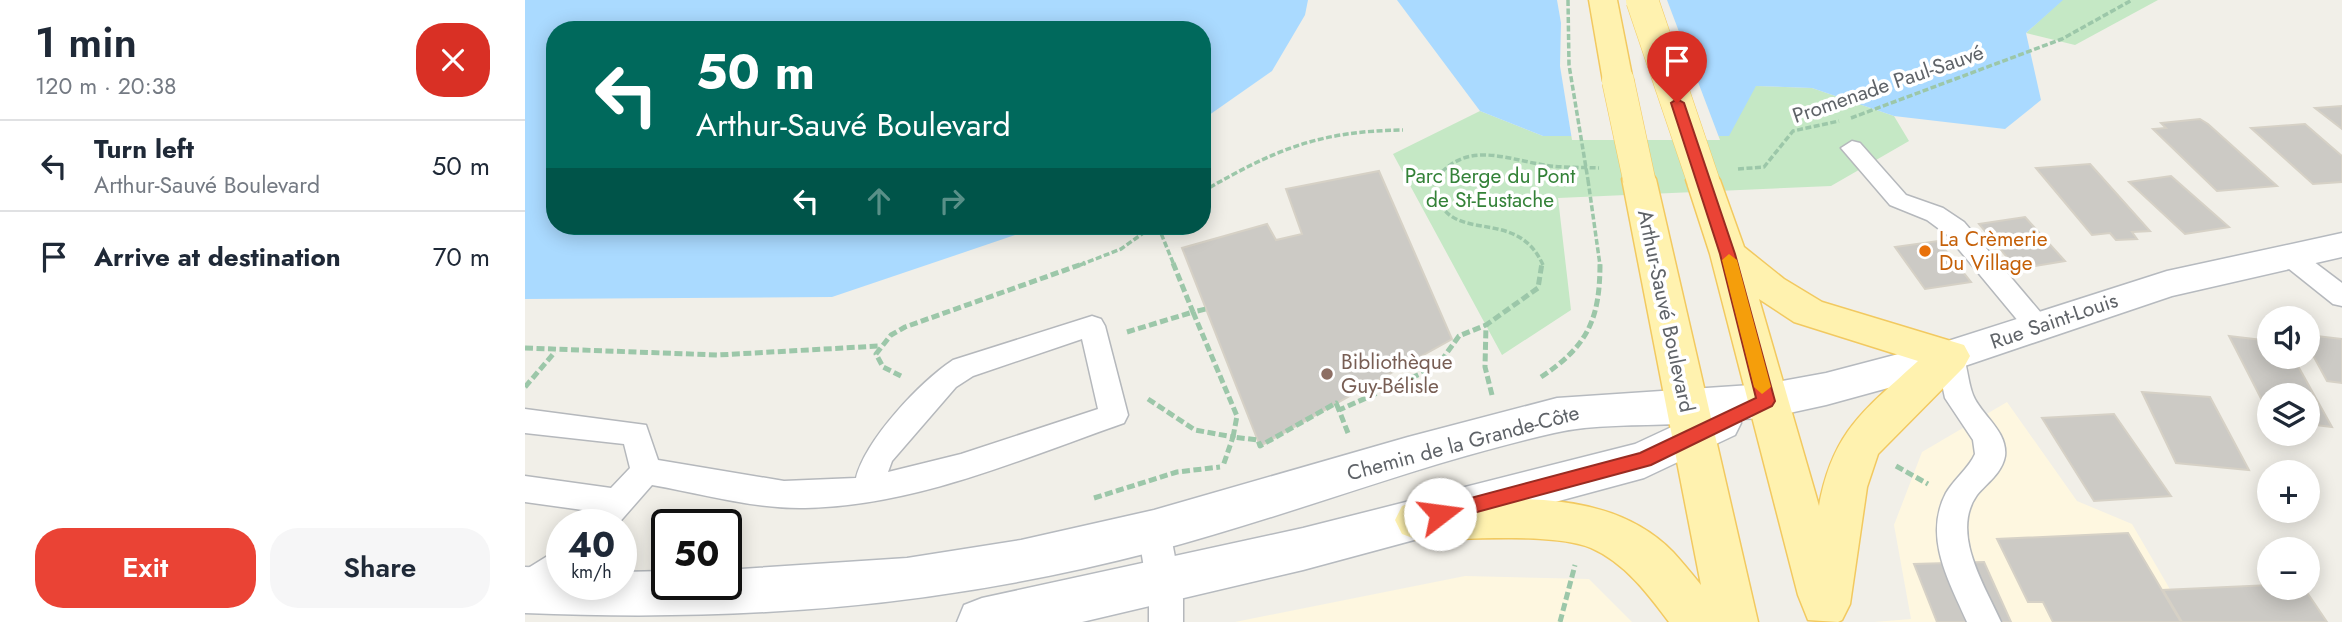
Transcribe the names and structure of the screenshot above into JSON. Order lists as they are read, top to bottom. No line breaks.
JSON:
{"streets":{"main road":["Arthur-Sauvé Boulevard","Rue Saint-Louis","Chemin de la Grande-Côte"],"path":["Promenade Paul-Sauvé"]},"crossings":[["Arthur-Sauvé Boulevard","Chemin de la Grande-Côte"],["Rue Saint-Louis","Chemin de la Grande-Côte"]],"parks":["Parc Berge du Pont de St-Eustache"],"places":["La Crèmerie Du Village","Bibliothèque Guy-Bélisle"],"page":{"heading":["1 min","120 m · 20:38"],"turn":["50 m","Arthur-Sauvé Boulevard"],"list":[{"name":"Turn left","note":"Arthur-Sauvé Boulevard","value":"50 m"},{"name":"Arrive at destination","value":"70 m"}],"map_buttons":["+","−"],"speed":"40 km/h","limit":"50","buttons":["Exit","Share"]}}
